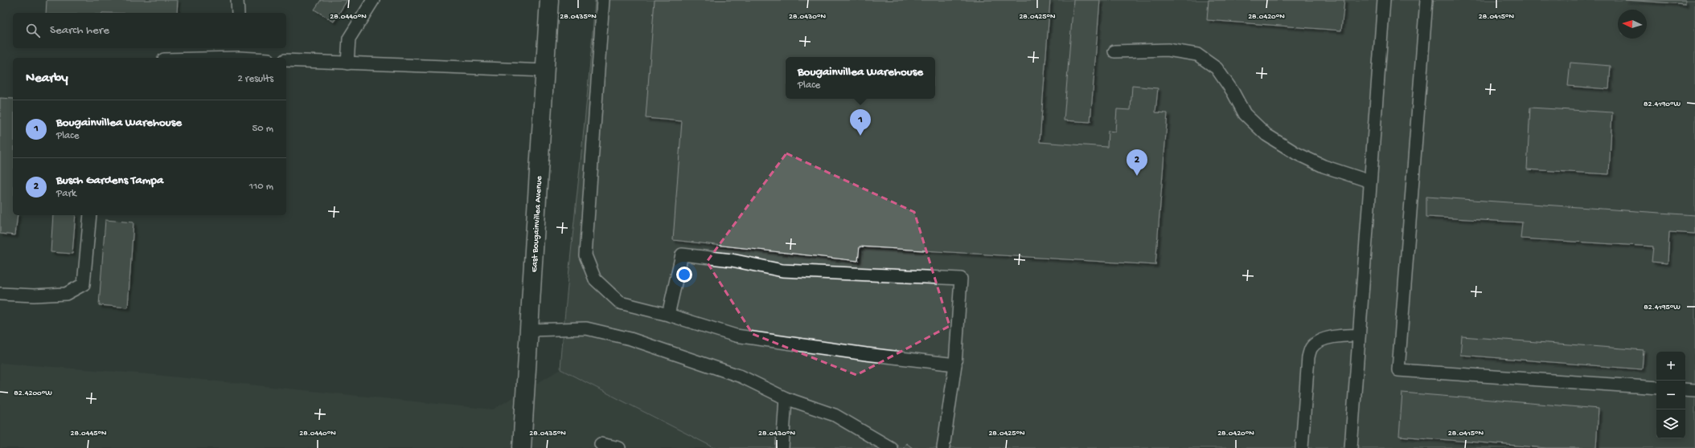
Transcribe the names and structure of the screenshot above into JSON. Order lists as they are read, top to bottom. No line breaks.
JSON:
{"streets":{"street":["East Bougainvillea Avenue"]},"north":"left","page":{"search":"Search here","popup":["Bougainvillea Warehouse","Place"],"heading":["Nearby","2 results"],"list":[{"mark":"1","name":"Bougainvillea Warehouse","note":"Place","value":"50 m"},{"mark":"2","name":"Busch Gardens Tampa","note":"Park","value":"110 m"}],"pins":["1","2"],"map_buttons":["+","−"]},"coordinates":["28.0440°N","28.0435°N","28.0430°N","28.0425°N","28.0420°N","28.0415°N","82.4190°W","82.4195°W","82.4200°W","28.0445°N"]}
